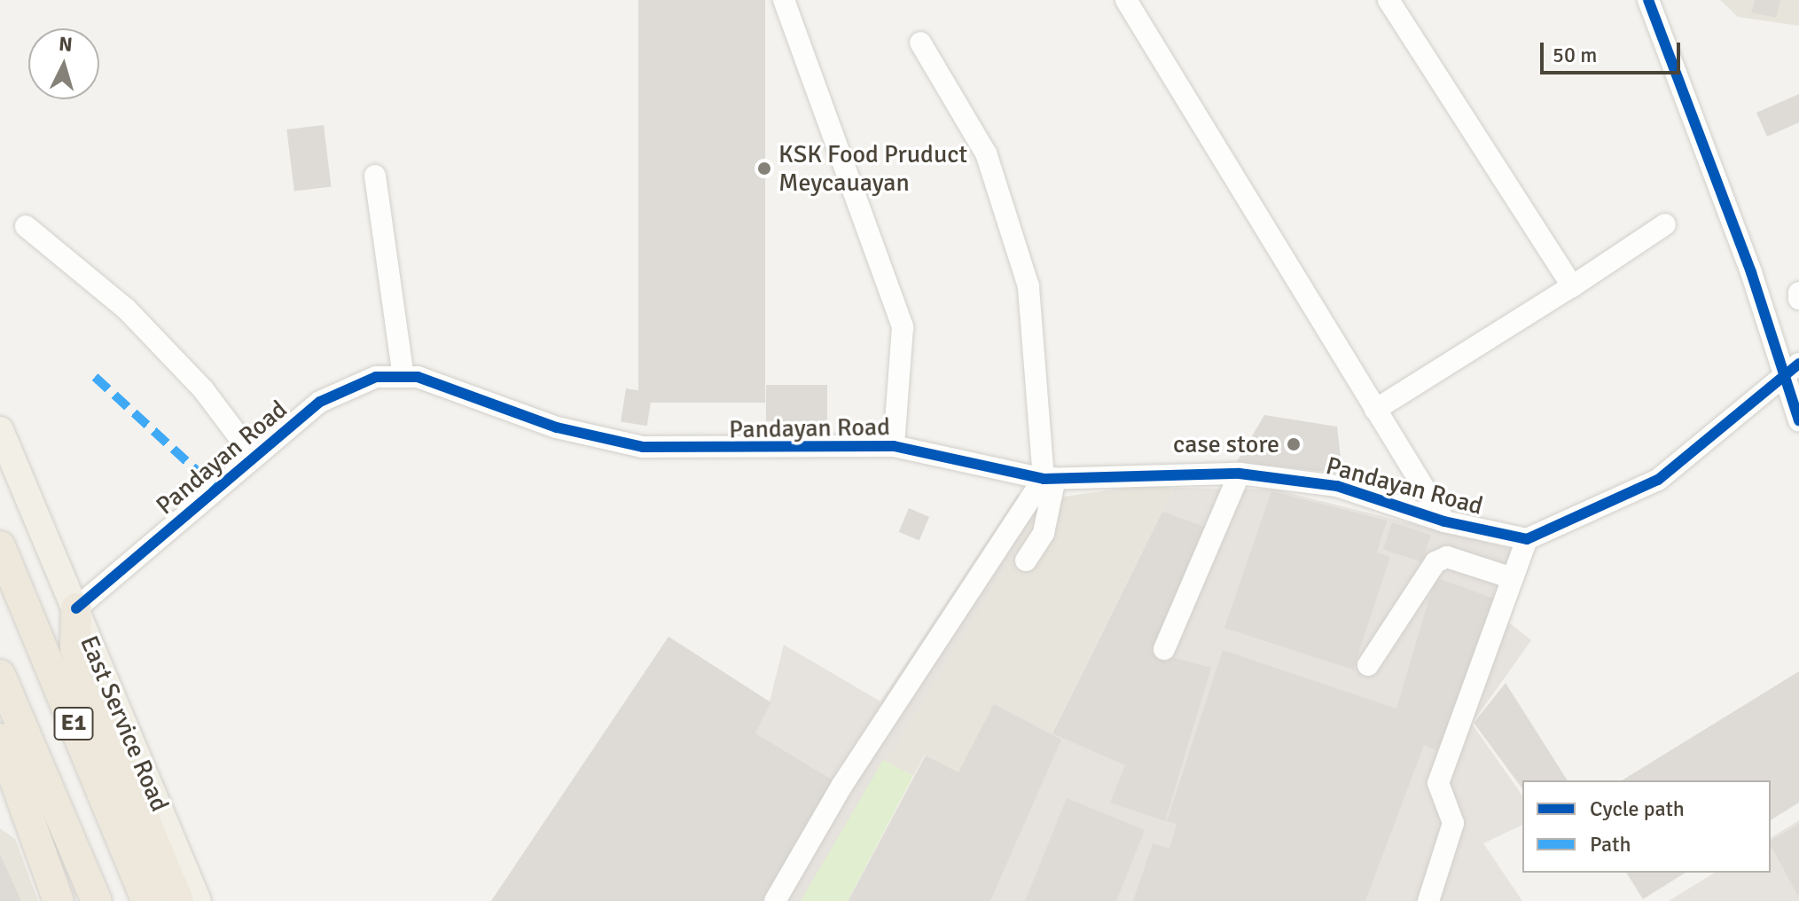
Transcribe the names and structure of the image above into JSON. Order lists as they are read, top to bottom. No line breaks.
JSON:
{"streets":{"highway":["E1"],"main road":["East Service Road"],"street":["Pandayan Road"]},"crossings":[["Pandayan Road","East Service Road"]],"places":["KSK Food Pruduct Meycauayan","case store"],"legend":["Cycle path","Path"],"scale_bar":"50 m","north":"top"}
